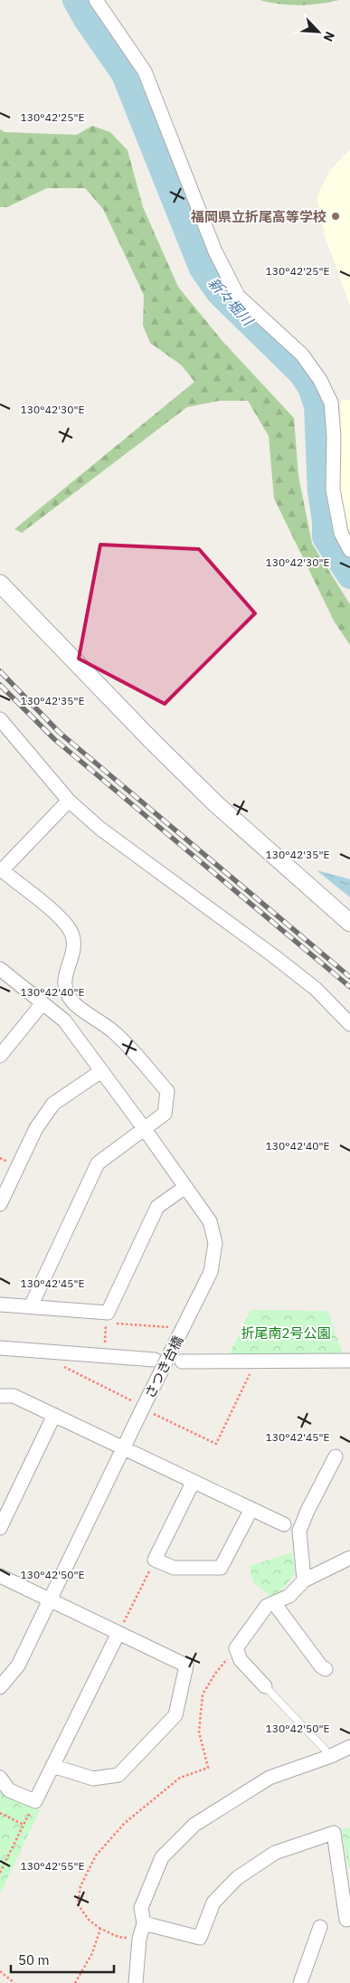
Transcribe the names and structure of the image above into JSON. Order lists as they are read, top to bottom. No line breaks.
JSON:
{"streets":{"street":["さつき台橋"]},"water":["新々堀川"],"parks":["折尾南2号公園"],"places":["福岡県立折尾高等学校"],"scale_bar":"50 m","north":"bottom right","coordinates":["130°42'25\"E","130°42'30\"E","130°42'35\"E","130°42'40\"E","130°42'45\"E","130°42'50\"E","130°42'55\"E"]}
